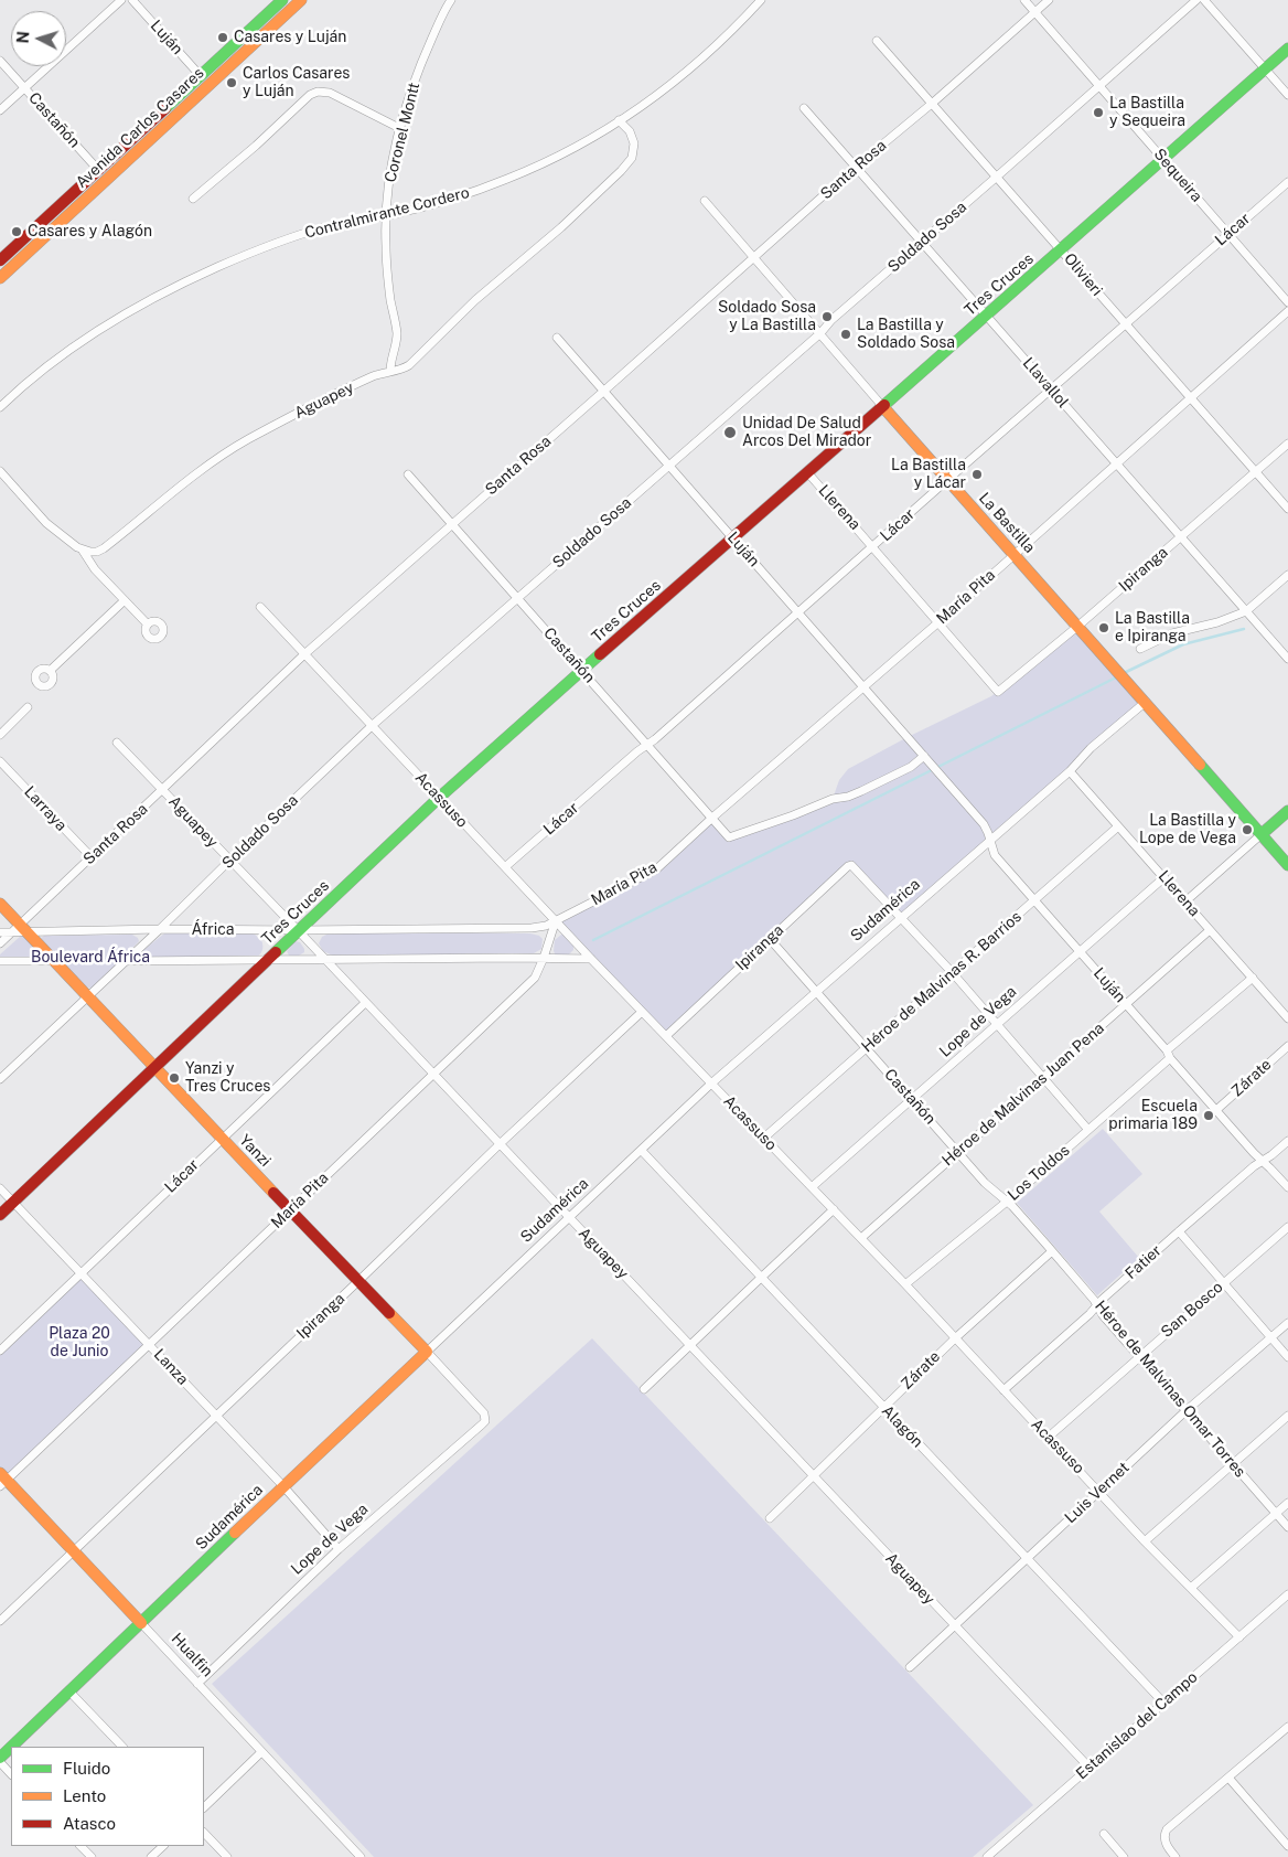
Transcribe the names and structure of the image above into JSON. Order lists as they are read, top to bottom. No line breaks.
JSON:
{"streets":{"street":["Luján","Castañón","Avenida Carlos Casares","Coronel Montt","Santa Rosa","Sequeira","Contralmirante Cordero","Lácar","Soldado Sosa","Olivieri","Tres Cruces","Llavallol","Aguapey","Llerena","La Bastilla","Ipiranga","María Pita","Acassuso","Larraya","Sudamérica","África","Héroe de Malvinas R. Barrios","Lope de Vega","Zárate","Héroe de Malvinas Juan Pena","Yanzi","Los Toldos","Fatier","San Bosco","Lanza","Héroe de Malvinas Omar Torres","Alagón","Luis Vernet","Hualfin","Estanislao del Campo"]},"crossings":[["Luján","Castañón"],["Luján","Avenida Carlos Casares"],["Luján","Santa Rosa"],["Luján","Lácar"],["Luján","Soldado Sosa"],["Luján","Tres Cruces"],["Luján","María Pita"],["Luján","Sudamérica"],["Luján","Héroe de Malvinas R. Barrios"],["Luján","Lope de Vega"],["Luján","Zárate"],["Luján","Héroe de Malvinas Juan Pena"],["Luján","Los Toldos"],["Luján","Fatier"],["Castañón","Avenida Carlos Casares"],["Castañón","Santa Rosa"],["Castañón","Lácar"],["Castañón","Soldado Sosa"],["Castañón","Tres Cruces"],["Castañón","Ipiranga"],["Castañón","María Pita"],["Castañón","Sudamérica"],["Castañón","Héroe de Malvinas R. Barrios"],["Castañón","Lope de Vega"],["Castañón","Zárate"],["Castañón","Héroe de Malvinas Juan Pena"],["Castañón","Los Toldos"],["Castañón","Héroe de Malvinas Omar Torres"],["Coronel Montt","Contralmirante Cordero"],["Coronel Montt","Aguapey"],["Santa Rosa","Sequeira"],["Santa Rosa","Olivieri"],["Santa Rosa","Llavallol"],["Santa Rosa","Aguapey"],["Santa Rosa","La Bastilla"],["Santa Rosa","Acassuso"],["Santa Rosa","Larraya"],["Santa Rosa","África"],["Santa Rosa","Yanzi"],["Sequeira","Lácar"],["Sequeira","Soldado Sosa"],["Sequeira","Tres Cruces"],["Contralmirante Cordero","Aguapey"],["Lácar","Olivieri"],["Lácar","Llavallol"],["Lácar","Aguapey"],["Lácar","Llerena"],["Lácar","La Bastilla"],["Lácar","Acassuso"],["Lácar","Yanzi"],["Lácar","Lanza"],["Soldado Sosa","Olivieri"],["Soldado Sosa","Llavallol"],["Soldado Sosa","Aguapey"],["Soldado Sosa","La Bastilla"],["Soldado Sosa","Acassuso"],["Soldado Sosa","África"],["Soldado Sosa","Yanzi"],["Olivieri","Tres Cruces"],["Olivieri","Ipiranga"],["Olivieri","María Pita"],["Tres Cruces","Llavallol"],["Tres Cruces","Aguapey"],["Tres Cruces","Llerena"],["Tres Cruces","La Bastilla"],["Tres Cruces","Acassuso"],["Tres Cruces","África"],["Tres Cruces","Yanzi"],["Tres Cruces","Lanza"],["Llavallol","Ipiranga"],["Llavallol","María Pita"],["Aguapey","Ipiranga"],["Aguapey","María Pita"],["Aguapey","Sudamérica"],["Aguapey","África"],["Aguapey","Zárate"],["Aguapey","Luis Vernet"],["Aguapey","Estanislao del Campo"],["Llerena","Ipiranga"],["Llerena","María Pita"],["Llerena","Sudamérica"],["Llerena","Héroe de Malvinas R. Barrios"],["Llerena","Lope de Vega"],["Llerena","Héroe de Malvinas Juan Pena"],["Llerena","Los Toldos"],["La Bastilla","Ipiranga"],["La Bastilla","María Pita"],["La Bastilla","Sudamérica"],["Ipiranga","Acassuso"],["Ipiranga","Sudamérica"],["Ipiranga","Yanzi"],["Ipiranga","Lanza"],["Ipiranga","Hualfin"],["María Pita","Acassuso"],["María Pita","África"],["María Pita","Yanzi"],["María Pita","Lanza"],["María Pita","Hualfin"],["Acassuso","Sudamérica"],["Acassuso","África"],["Acassuso","Héroe de Malvinas R. Barrios"],["Acassuso","Lope de Vega"],["Acassuso","Zárate"],["Acassuso","Héroe de Malvinas Juan Pena"],["Acassuso","Los Toldos"],["Acassuso","Fatier"],["Acassuso","San Bosco"],["Acassuso","Luis Vernet"],["Acassuso","Estanislao del Campo"],["Sudamérica","Yanzi"],["Sudamérica","Lanza"],["Sudamérica","Alagón"],["Sudamérica","Hualfin"],["África","Yanzi"],["Lope de Vega","Yanzi"],["Lope de Vega","Lanza"],["Lope de Vega","Hualfin"],["Zárate","Héroe de Malvinas Omar Torres"],["Zárate","Alagón"],["Fatier","Héroe de Malvinas Omar Torres"],["San Bosco","Héroe de Malvinas Omar Torres"],["Héroe de Malvinas Omar Torres","Luis Vernet"],["Alagón","Luis Vernet"],["Alagón","Estanislao del Campo"]],"parks":["Boulevard África","Plaza 20 de Junio"],"places":["Casares y Luján","Carlos Casares y Luján","La Bastilla y Sequeira","Casares y Alagón","Soldado Sosa y La Bastilla","La Bastilla y Soldado Sosa","Unidad De Salud Arcos Del Mirador","La Bastilla y Lácar","La Bastilla e Ipiranga","La Bastilla y Lope de Vega","Yanzi y Tres Cruces","Escuela primaria 189"],"legend":["Fluido","Lento","Atasco"],"north":"left"}
